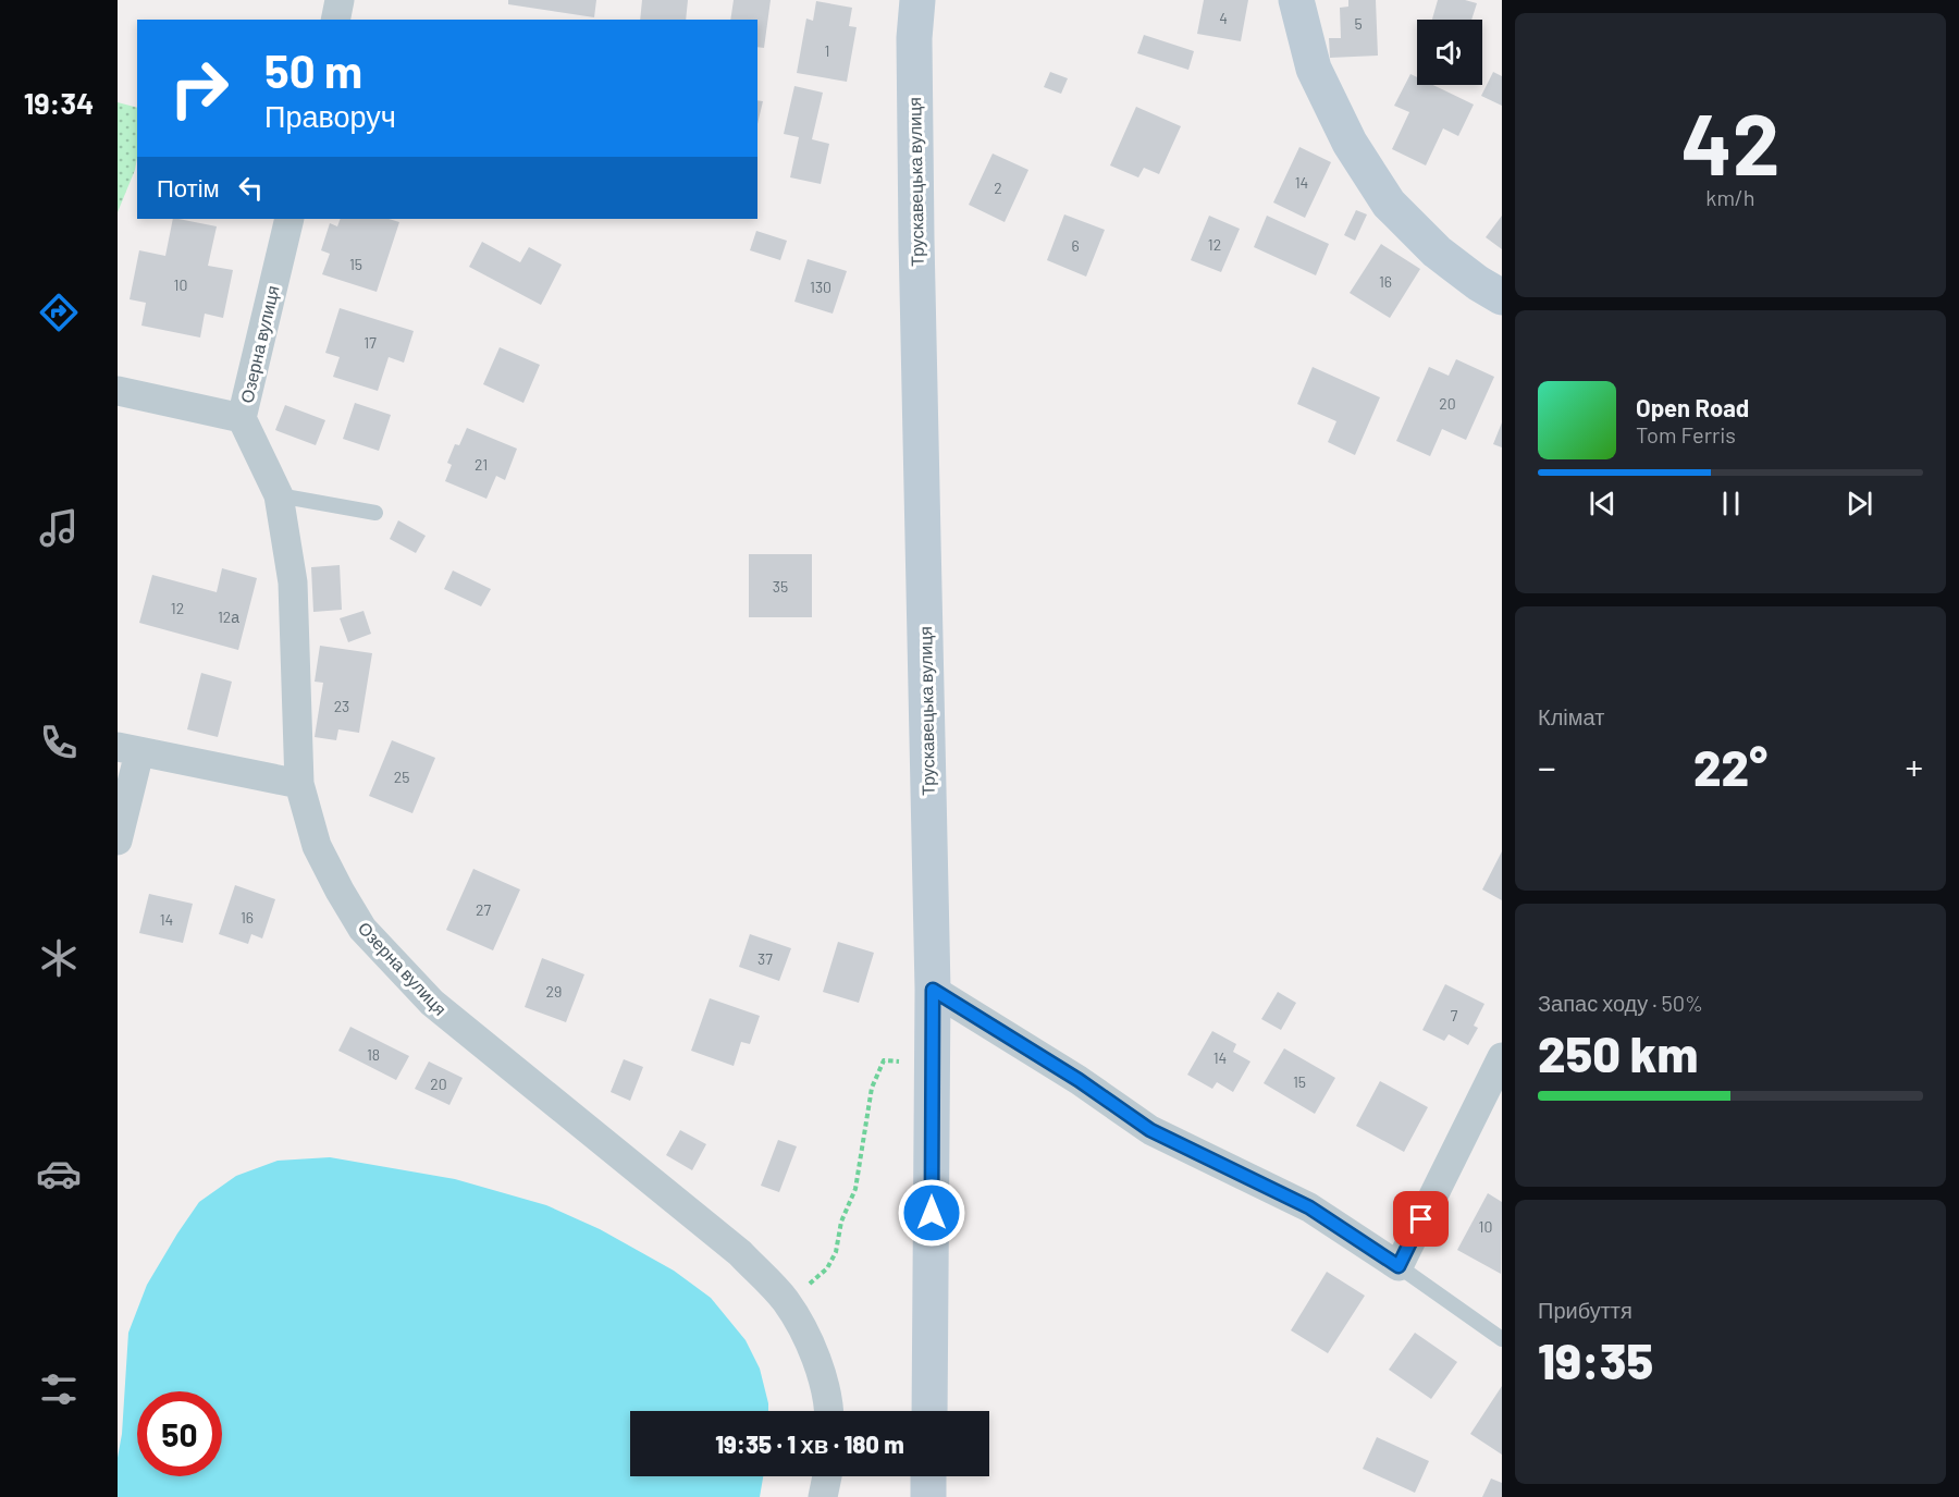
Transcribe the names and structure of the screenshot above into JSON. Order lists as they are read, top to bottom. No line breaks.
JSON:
{"streets":{"main road":["Трускавецька вулиця"],"street":["Озерна вулиця"]},"house_numbers":["4","5","1","14","2","12","6","15","16","10","130","17","20","21","35","12","12а","23","25","27","16","14","37","29","7","18","14","15","20","10"],"page":{"tabs":"19:34","tile":[["42","km/h"],"Клімат",["Запас ходу · 50%","250 km"],["Прибуття","19:35"]],"turn":["50 m","Праворуч"],"then":"Потім","song":["Open Road","Tom Ferris"],"heat":["−","22°","+"],"limit":"50","trip":"19:35 · 1 хв · 180 m"}}
